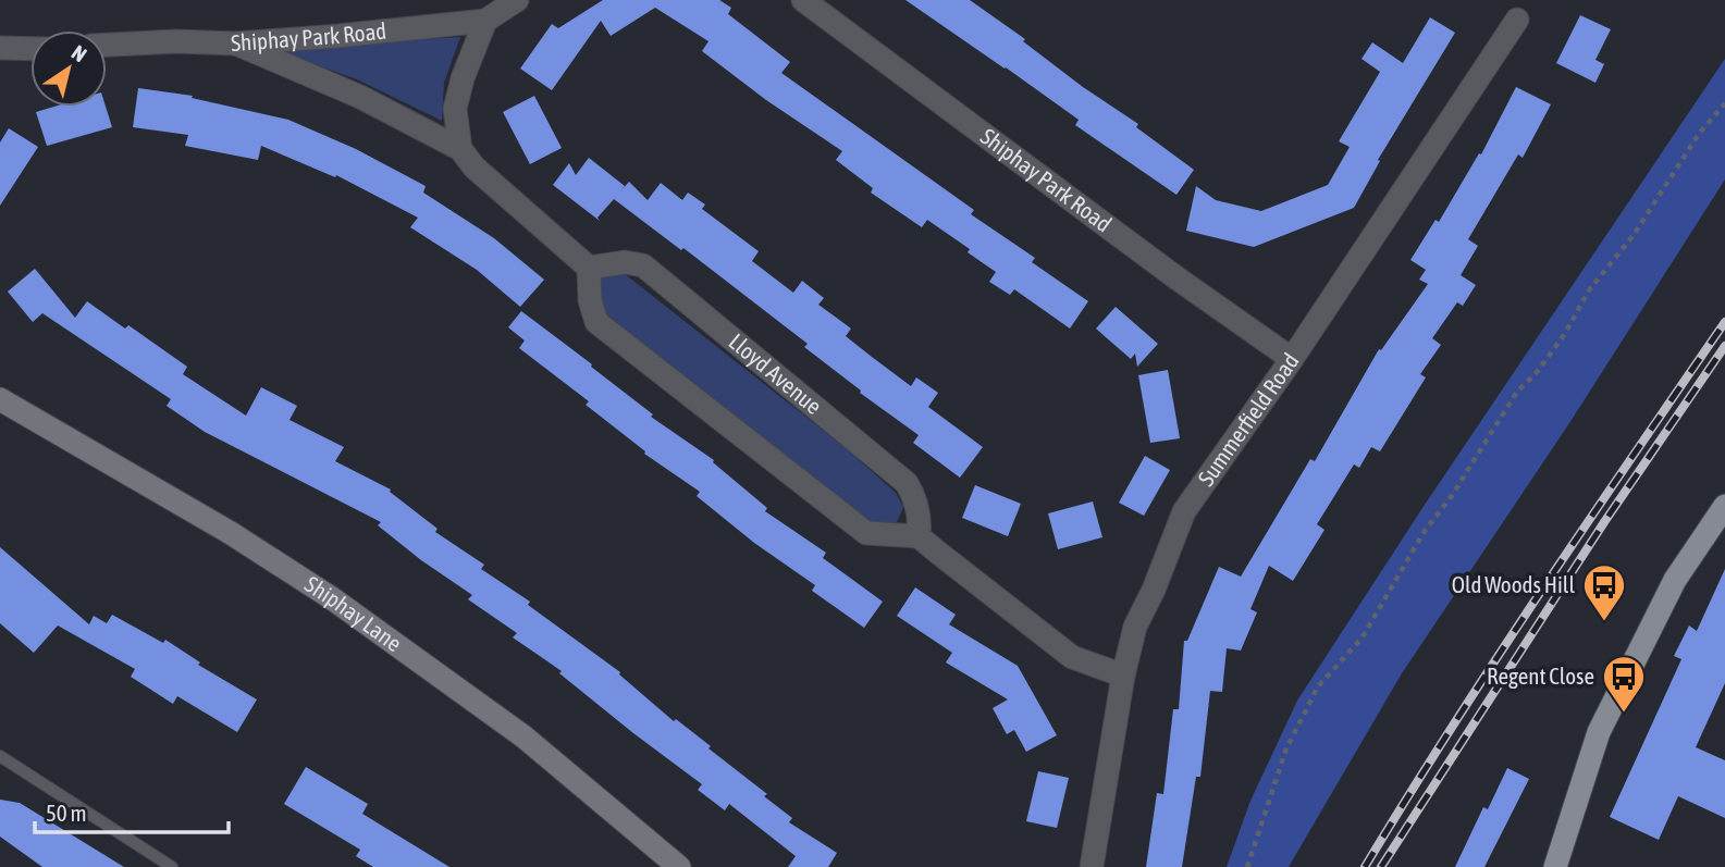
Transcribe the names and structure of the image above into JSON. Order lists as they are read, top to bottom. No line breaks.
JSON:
{"streets":{"street":["Shiphay Park Road","Lloyd Avenue","Summerfield Road","Shiphay Lane"]},"crossings":[["Shiphay Park Road","Summerfield Road"]],"places":{"bus stop":["Old Woods Hill","Regent Close"]},"scale_bar":"50 m","north":"top right"}
